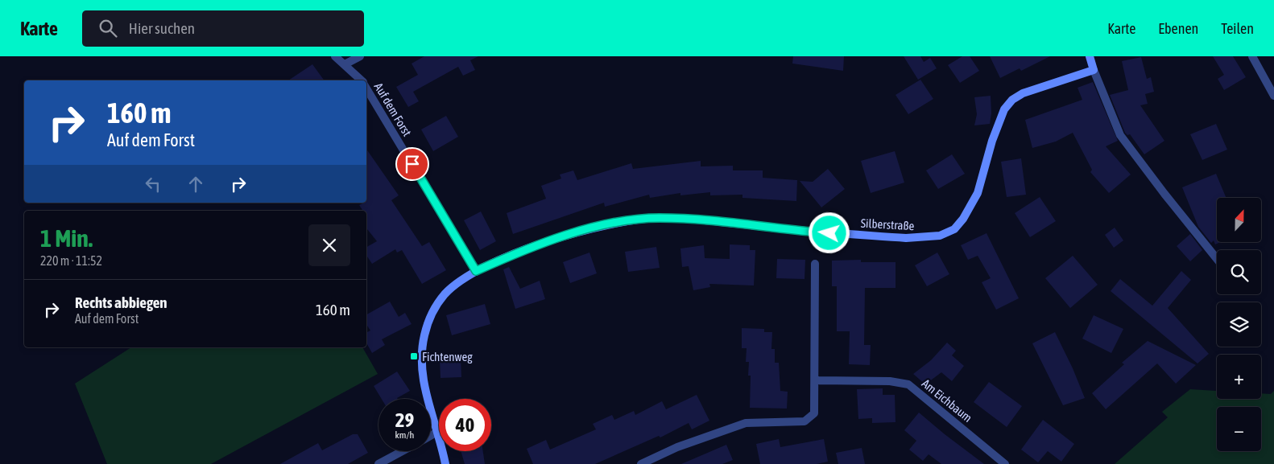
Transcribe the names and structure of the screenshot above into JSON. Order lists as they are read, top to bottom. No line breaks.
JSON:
{"streets":{"street":["Auf dem Forst","Silberstraße","Am Eichbaum"]},"crossings":[["Auf dem Forst","Silberstraße"]],"places":{"transit":["Fichtenweg"]},"north":"top","page":{"header":"Karte","search":"Hier suchen","nav":["Karte","Ebenen","Teilen"],"turn":["160 m","Auf dem Forst"],"map_buttons":["+","−"],"heading":["1 Min.","220 m · 11:52"],"list":[{"name":"Rechts abbiegen","note":"Auf dem Forst","value":"160 m"}],"speed":"29 km/h","limit":"40"}}
